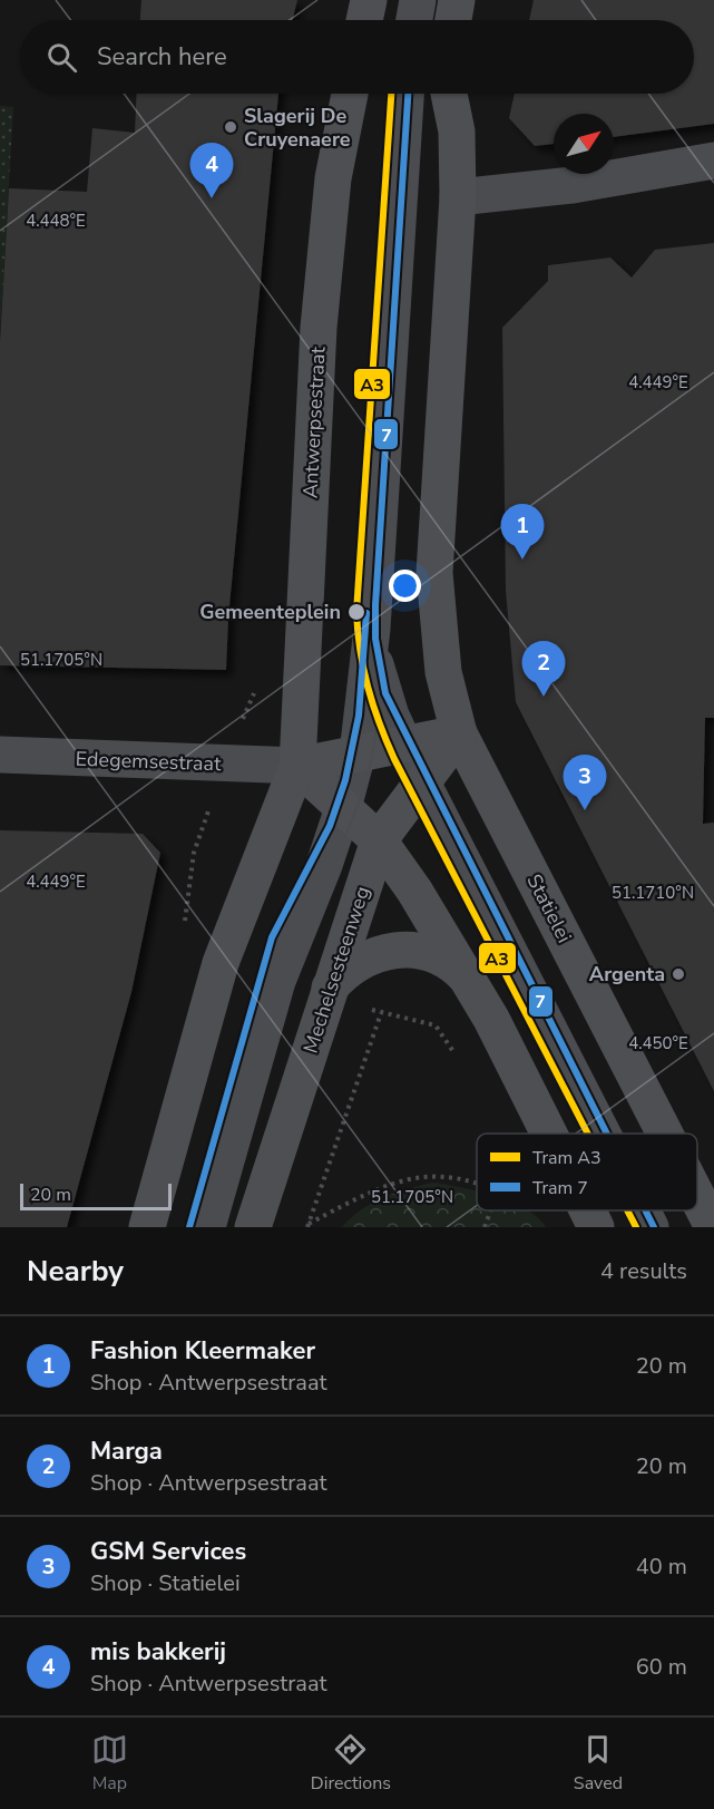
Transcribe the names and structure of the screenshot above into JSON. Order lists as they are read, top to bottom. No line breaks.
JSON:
{"streets":{"main road":["Antwerpsestraat","Statielei","Mechelsesteenweg"],"street":["Edegemsestraat"]},"crossings":[["Antwerpsestraat","Edegemsestraat"],["Statielei","Mechelsesteenweg"]],"places":["Slagerij De Cruyenaere","Gemeenteplein","Argenta"],"lines":["tram line A3","tram line 7"],"legend":["Tram A3","Tram 7"],"scale_bar":"20 m","north":"top right","page":{"search":"Search here","pins":["4","1","2","3"],"scale":"20 m","heading":["Nearby","4 results"],"list":[{"mark":"1","name":"Fashion Kleermaker","note":"Shop · Antwerpsestraat","value":"20 m"},{"mark":"2","name":"Marga","note":"Shop · Antwerpsestraat","value":"20 m"},{"mark":"3","name":"GSM Services","note":"Shop · Statielei","value":"40 m"},{"mark":"4","name":"mis bakkerij","note":"Shop · Antwerpsestraat","value":"60 m"}],"nav":["Map","Directions","Saved"]},"coordinates":["4.448°E","4.449°E","51.1705°N","51.1710°N","4.450°E"]}
